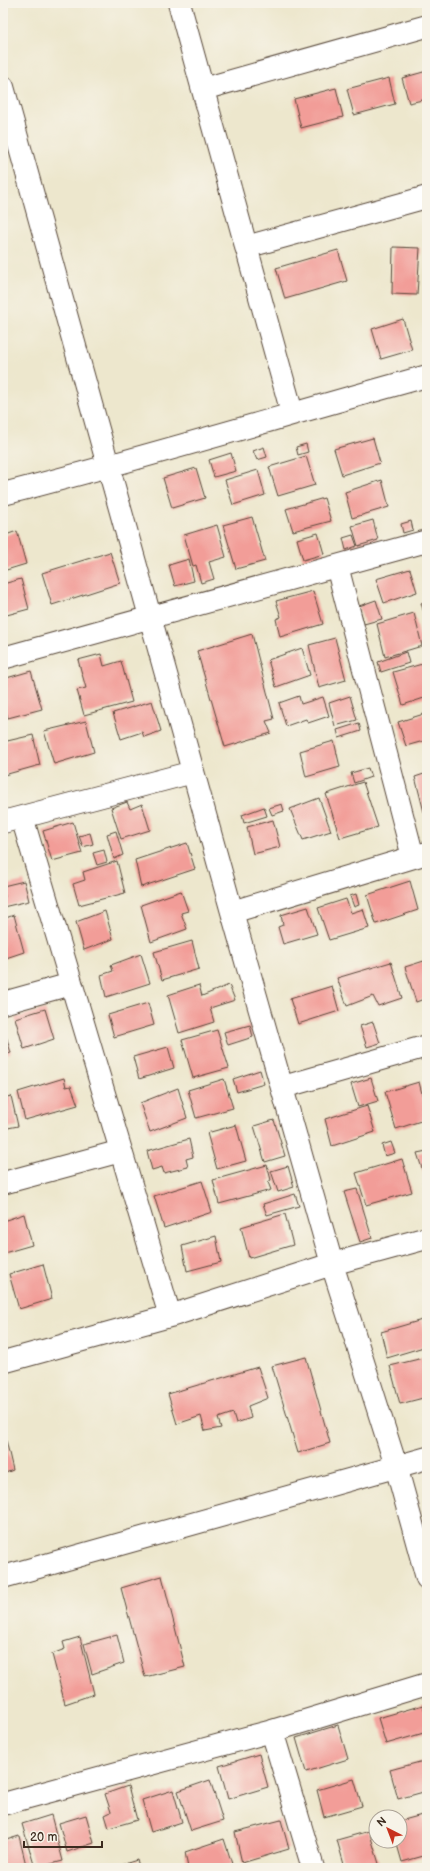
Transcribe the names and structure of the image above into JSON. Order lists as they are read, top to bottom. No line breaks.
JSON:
{"scale_bar":"20 m","north":"top left"}
